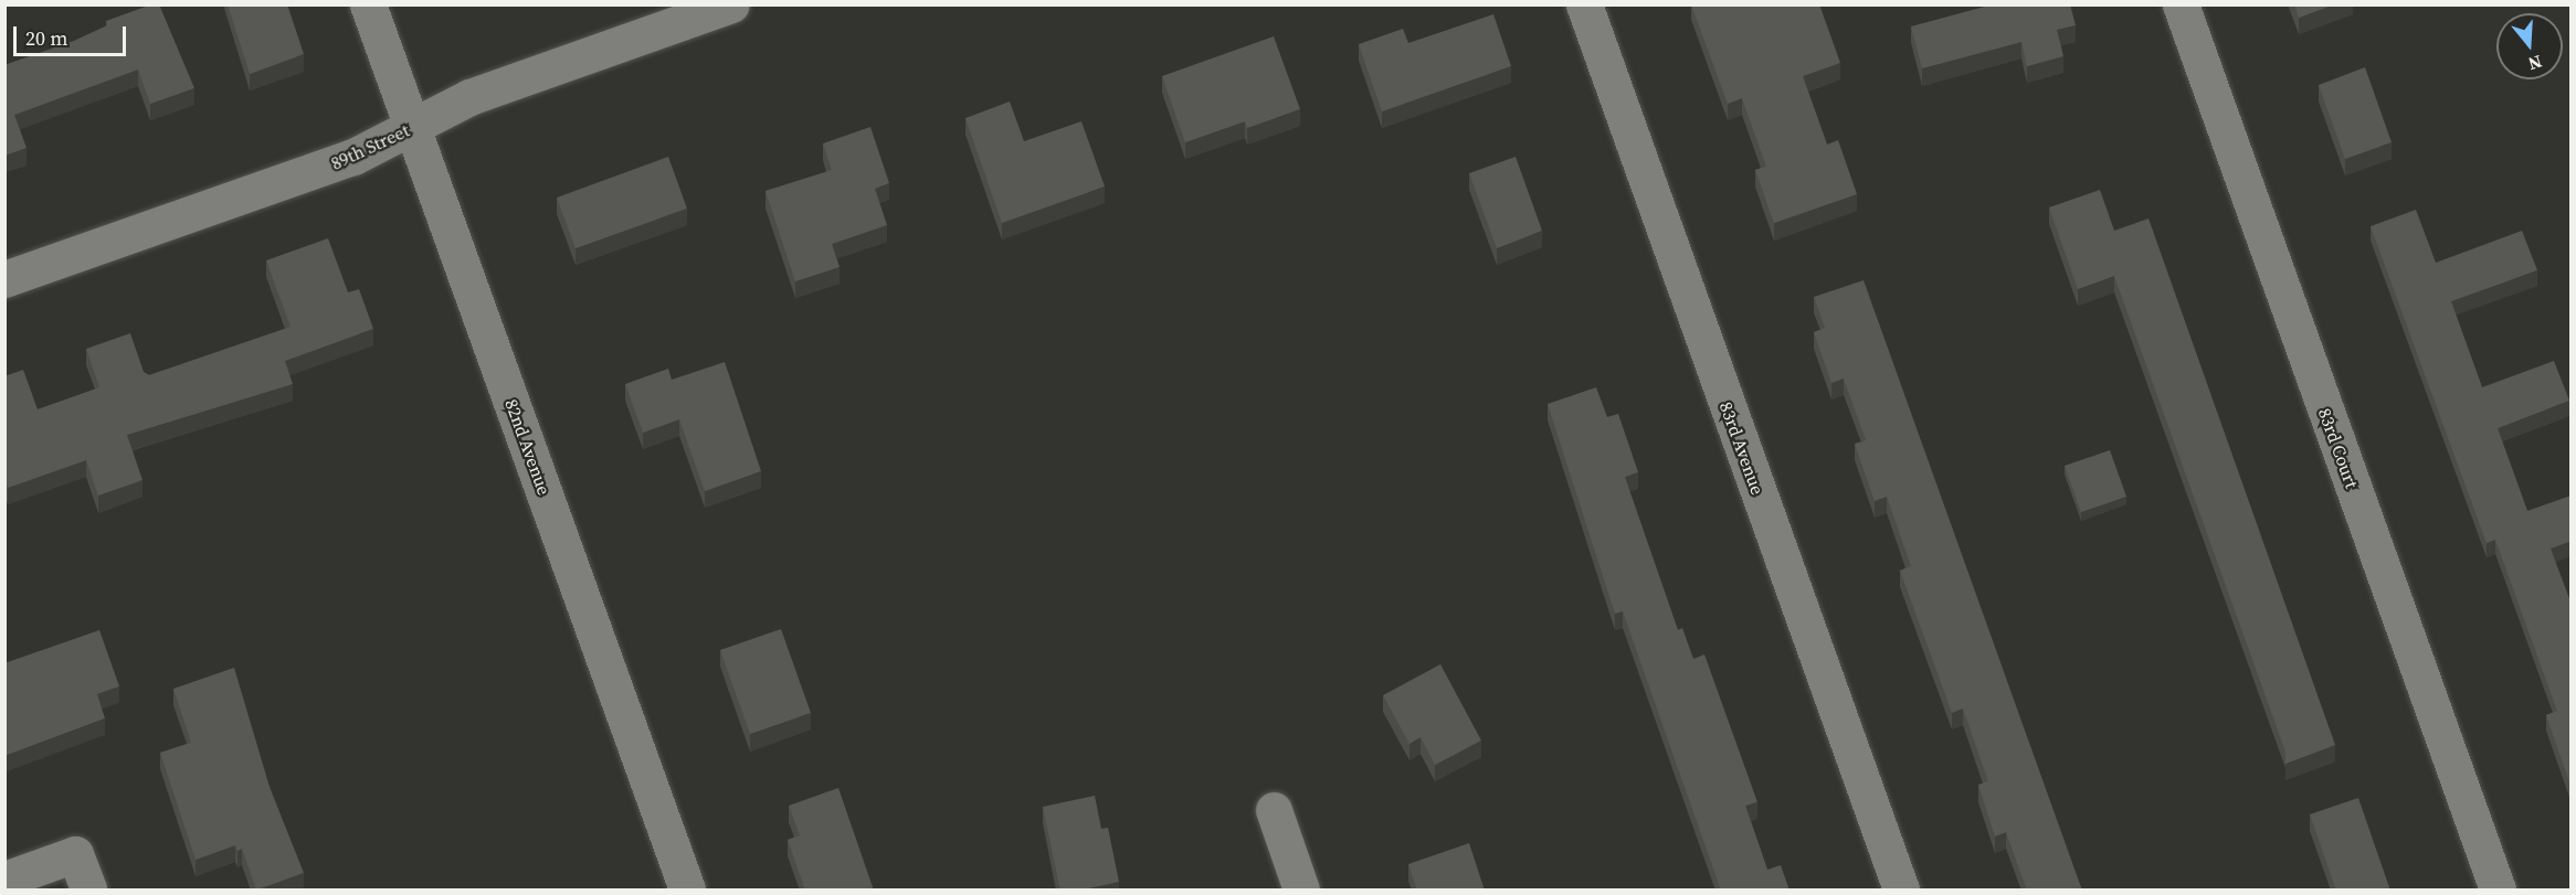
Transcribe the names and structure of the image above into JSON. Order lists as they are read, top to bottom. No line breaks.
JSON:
{"streets":{"street":["89th Street","82nd Avenue","83rd Avenue","83rd Court"]},"crossings":[["89th Street","82nd Avenue"]],"scale_bar":"20 m","north":"bottom"}
